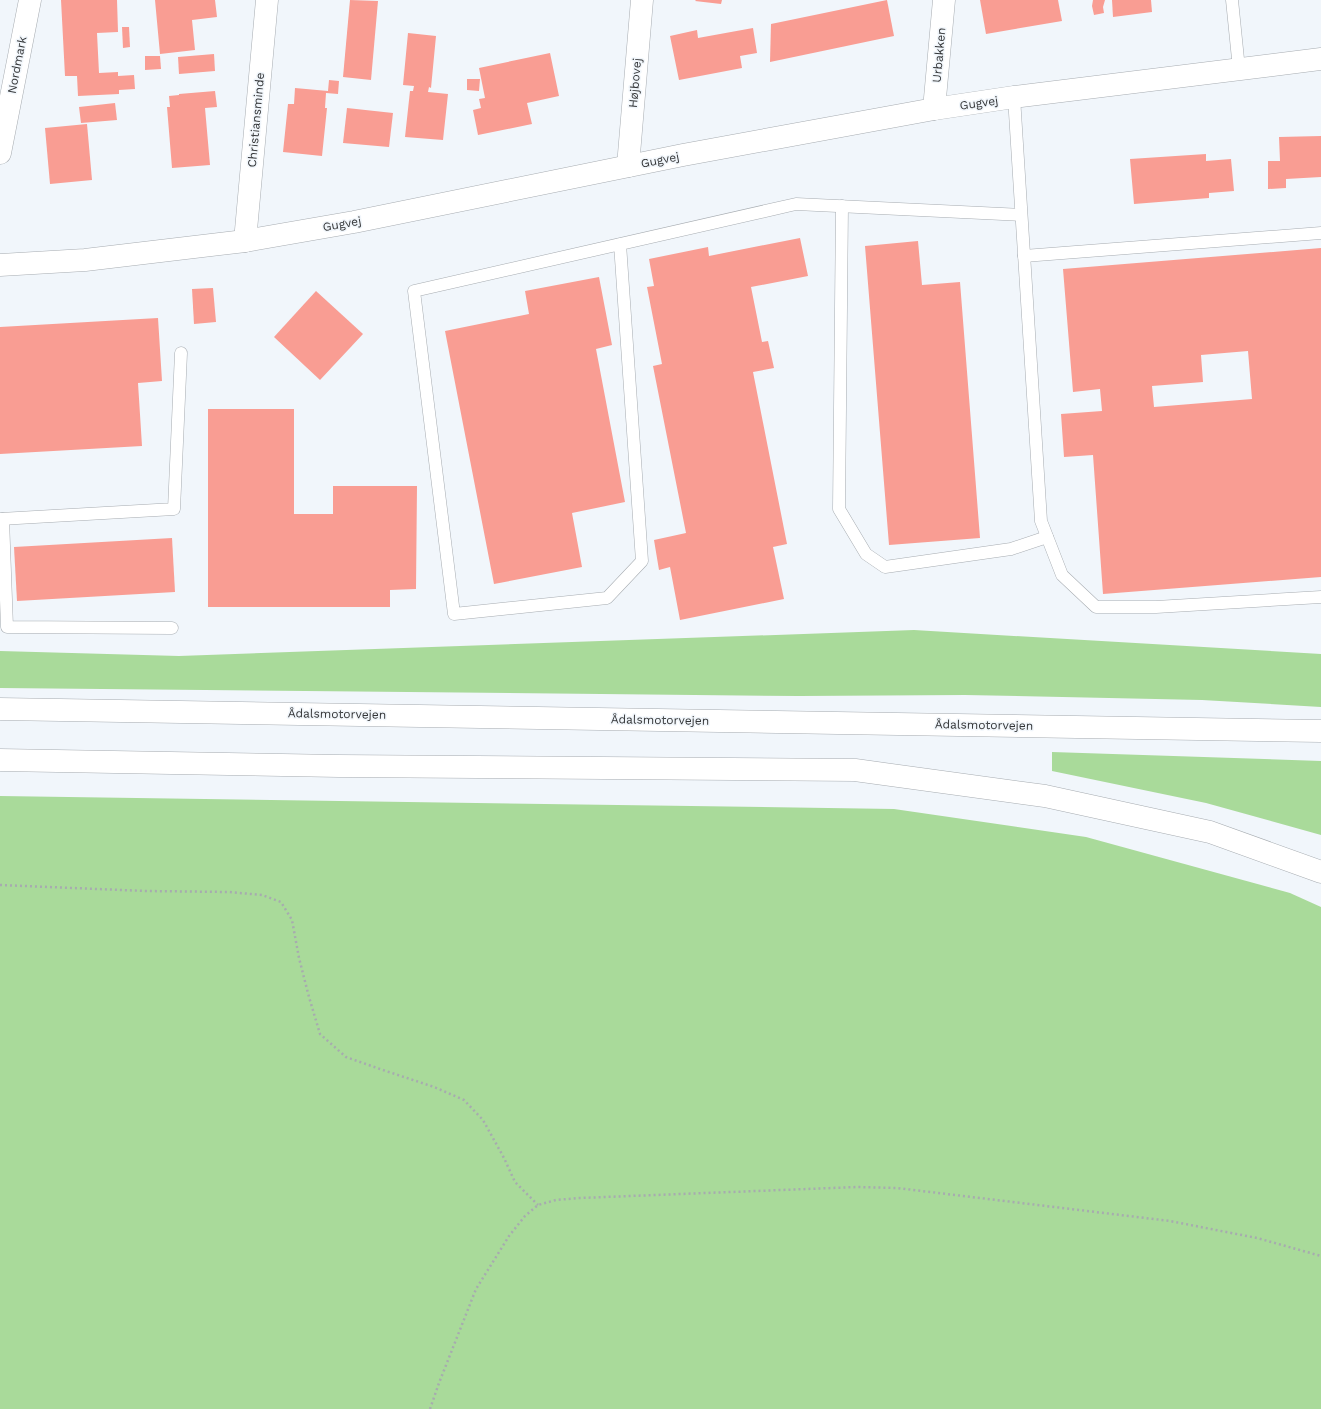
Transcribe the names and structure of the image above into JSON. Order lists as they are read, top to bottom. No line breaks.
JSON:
{"streets":{"main road":["Urbakken","Nordmark","Højbovej","Gugvej","Christiansminde","Ådalsmotorvejen"]},"crossings":[["Urbakken","Gugvej"],["Højbovej","Gugvej"],["Gugvej","Christiansminde"]]}
